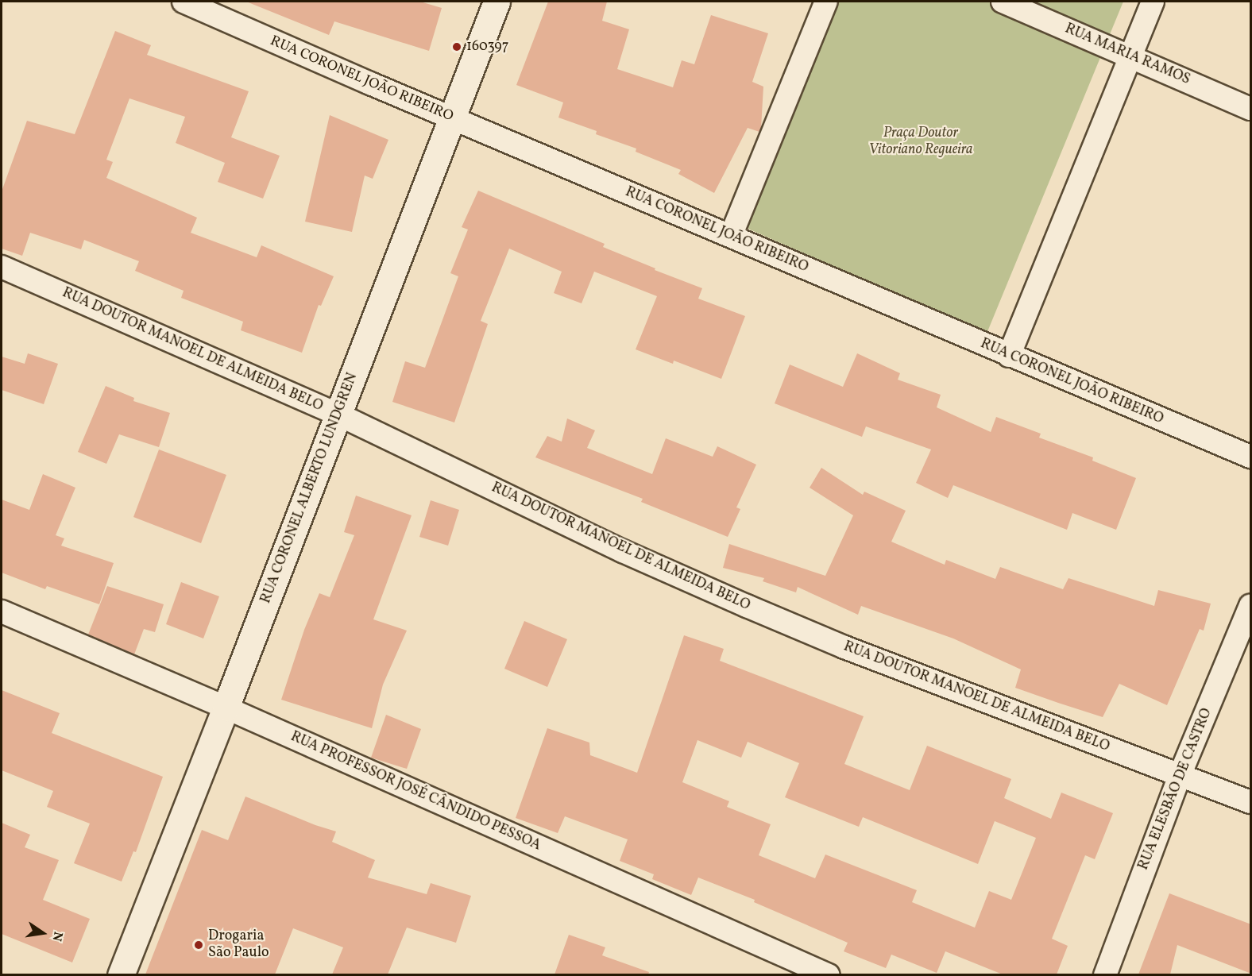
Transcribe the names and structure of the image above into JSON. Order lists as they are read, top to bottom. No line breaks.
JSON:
{"streets":{"street":["RUA MARIA RAMOS","RUA CORONEL JOÃO RIBEIRO","RUA DOUTOR MANOEL DE ALMEIDA BELO","RUA CORONEL ALBERTO LUNDGREN","RUA ELESBÃO DE CASTRO","RUA PROFESSOR JOSÉ CÂNDIDO PESSOA"]},"crossings":[["RUA CORONEL JOÃO RIBEIRO","RUA CORONEL ALBERTO LUNDGREN"],["RUA DOUTOR MANOEL DE ALMEIDA BELO","RUA CORONEL ALBERTO LUNDGREN"],["RUA DOUTOR MANOEL DE ALMEIDA BELO","RUA ELESBÃO DE CASTRO"],["RUA CORONEL ALBERTO LUNDGREN","RUA PROFESSOR JOSÉ CÂNDIDO PESSOA"]],"parks":["Praça Doutor Vitoriano Regueira"],"places":["160397","Drogaria São Paulo"],"north":"right"}
